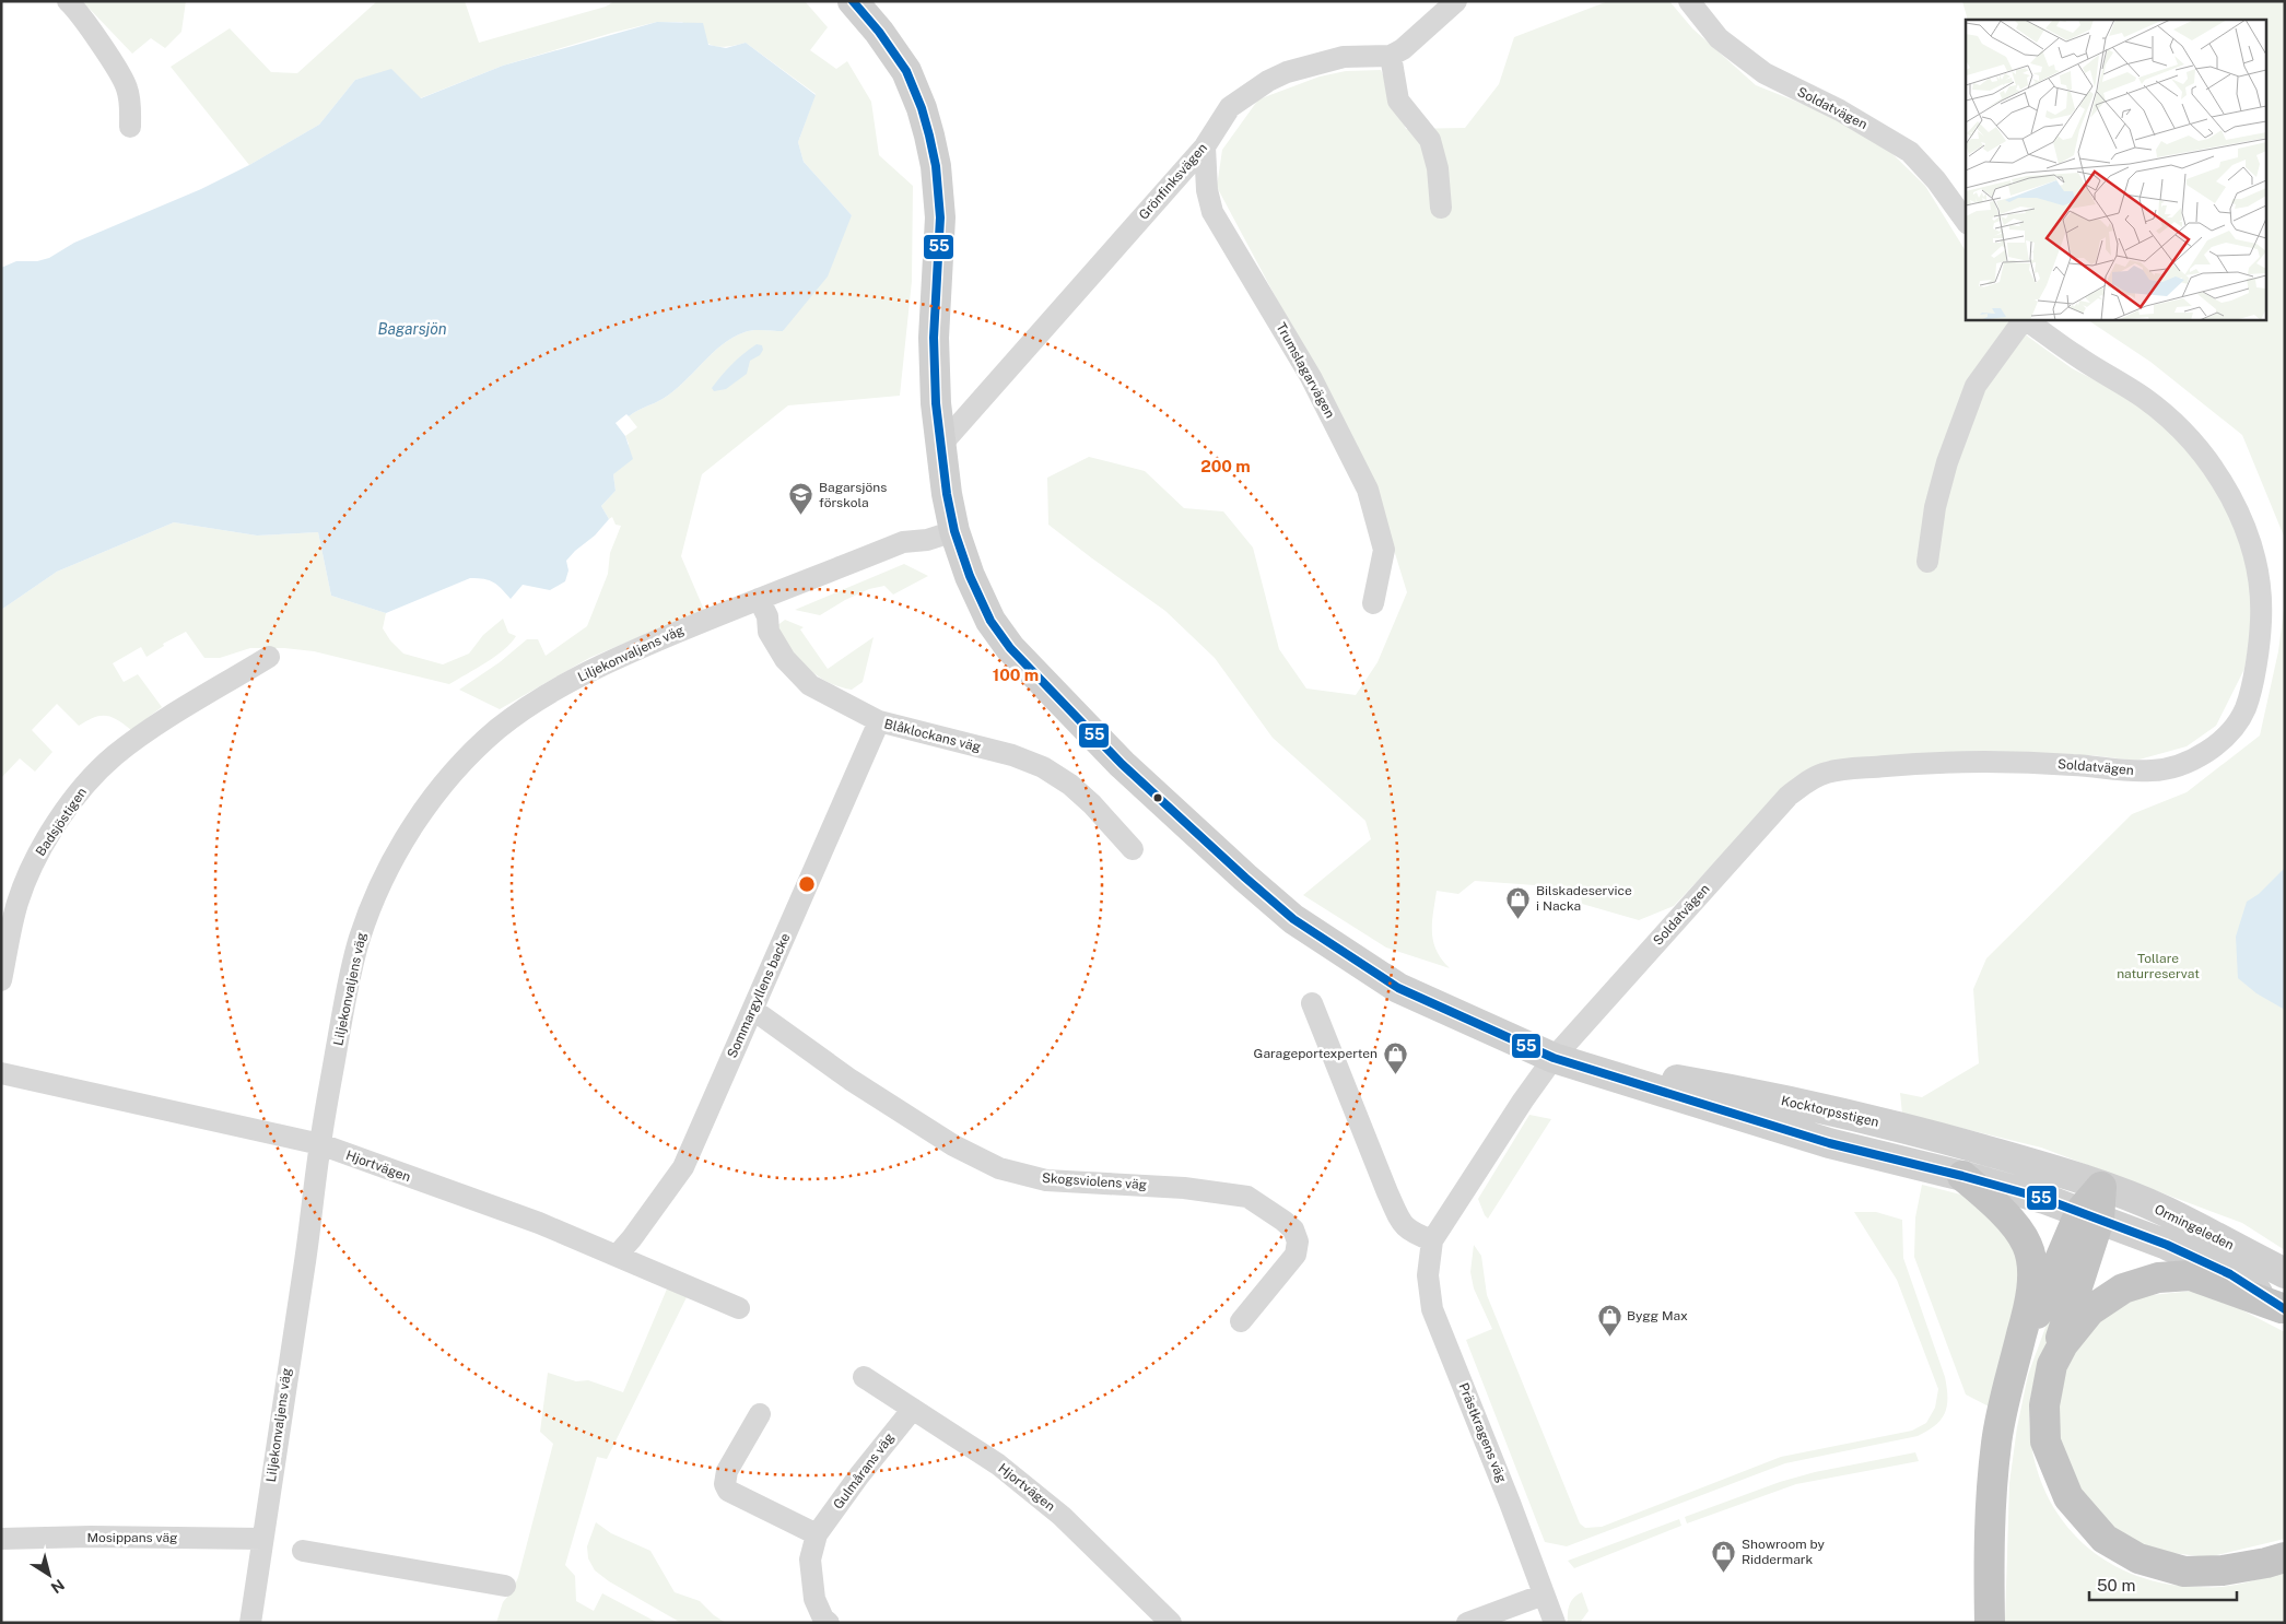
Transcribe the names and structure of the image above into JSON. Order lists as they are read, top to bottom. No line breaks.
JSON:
{"streets":{"main road":["Kocktorpsstigen","Ormingeleden"],"street":["Soldatvägen","Grönfinksvägen","Trumslagarvägen","Liljekonvaljens väg","Blåklockans väg","Badsjöstigen","Sommargyllens backe","Hjortvägen","Skogsviolens väg","Prästkragens väg","Gulmårans väg","Mosippans väg"]},"crossings":[["Soldatvägen","Kocktorpsstigen"],["Soldatvägen","Prästkragens väg"],["Grönfinksvägen","Trumslagarvägen"],["Liljekonvaljens väg","Blåklockans väg"],["Liljekonvaljens väg","Hjortvägen"],["Liljekonvaljens väg","Mosippans väg"],["Blåklockans väg","Sommargyllens backe"],["Sommargyllens backe","Hjortvägen"],["Sommargyllens backe","Skogsviolens väg"],["Kocktorpsstigen","Ormingeleden"],["Kocktorpsstigen","Prästkragens väg"],["Hjortvägen","Gulmårans väg"]],"water":["Bagarsjön"],"parks":["Tollare naturreservat"],"places":{"school or university":["Bagarsjöns förskola"],"shop":["Bilskadeservice i Nacka","Garageportexperten","Bygg Max","Showroom by Riddermark"]},"lines":["transit line 55"],"scale_bar":"50 m","north":"bottom right","rings":["200 m","100 m"]}
